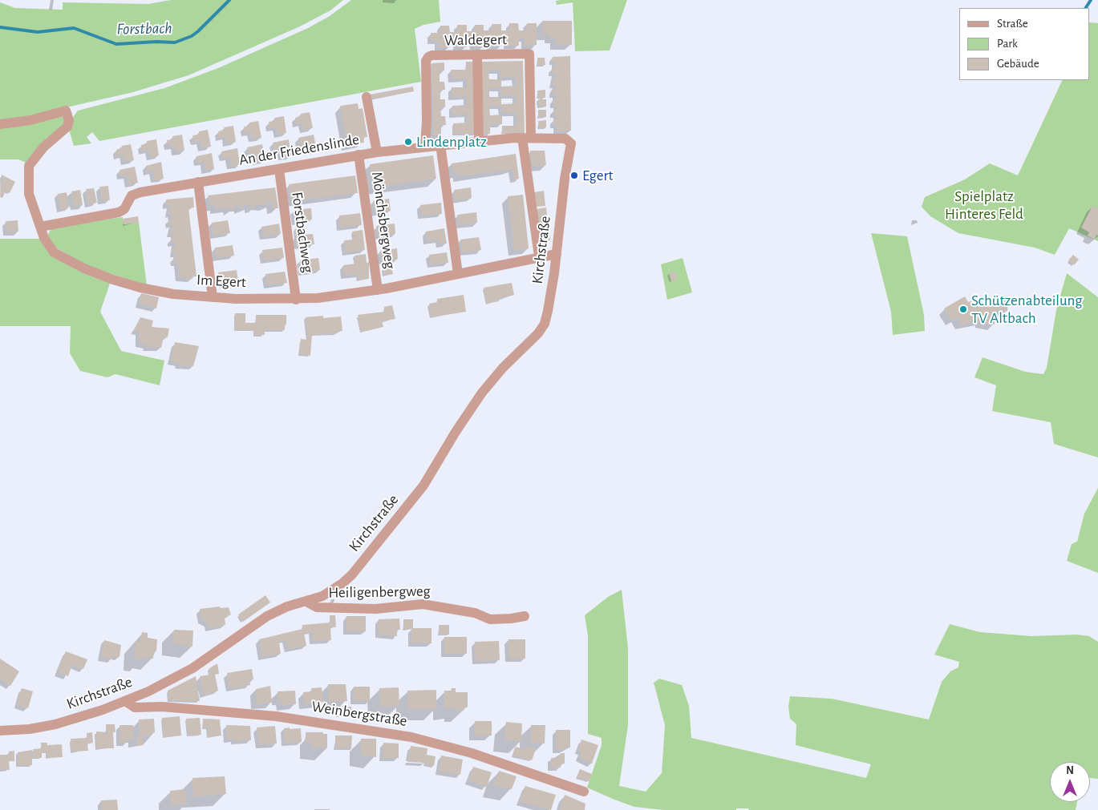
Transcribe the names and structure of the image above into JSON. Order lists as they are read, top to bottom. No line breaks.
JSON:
{"streets":{"street":["Waldegert","An der Friedenslinde","Mönchsbergweg","Forstbachweg","Kirchstraße","Im Egert","Heiligenbergweg","Weinbergstraße"]},"crossings":[["Waldegert","An der Friedenslinde"],["An der Friedenslinde","Mönchsbergweg"],["An der Friedenslinde","Forstbachweg"],["An der Friedenslinde","Kirchstraße"],["An der Friedenslinde","Im Egert"],["Mönchsbergweg","Im Egert"],["Forstbachweg","Im Egert"],["Kirchstraße","Im Egert"],["Kirchstraße","Heiligenbergweg"],["Kirchstraße","Weinbergstraße"]],"water":["Forstbach"],"parks":["Spielplatz Hinteres Feld"],"places":["Lindenplatz","Egert","Schützenabteilung TV Altbach"],"legend":["Straße","Park","Gebäude"],"north":"top"}
